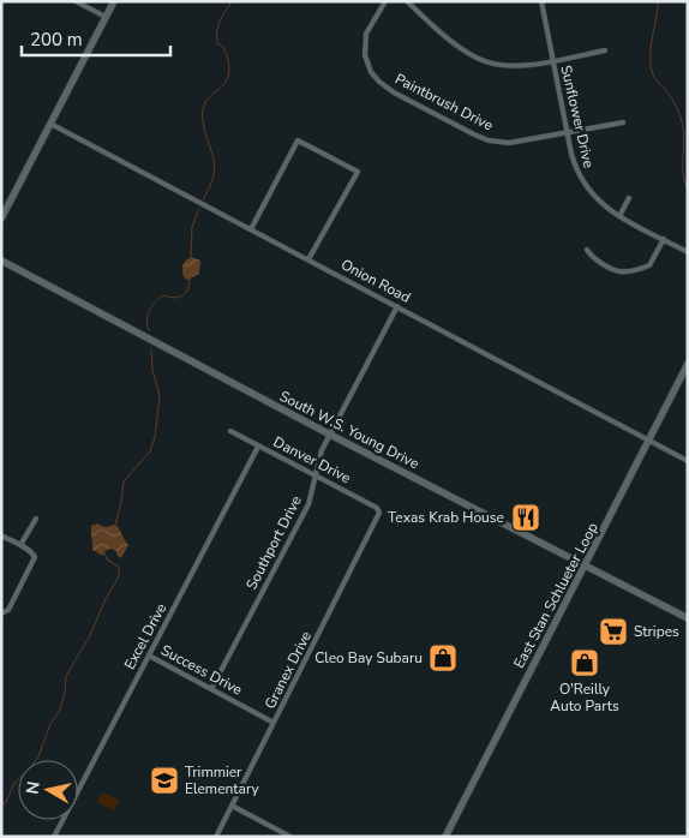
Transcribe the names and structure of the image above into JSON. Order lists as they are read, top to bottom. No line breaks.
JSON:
{"streets":{"main road":["South W.S. Young Drive","East Stan Schlueter Loop"],"street":["Paintbrush Drive","Sunflower Drive","Onion Road","Danver Drive","Southport Drive","Excel Drive","Success Drive","Granex Drive"]},"crossings":[["Paintbrush Drive","Sunflower Drive"],["Onion Road","Southport Drive"],["Onion Road","East Stan Schlueter Loop"],["South W.S. Young Drive","Southport Drive"],["South W.S. Young Drive","East Stan Schlueter Loop"],["Danver Drive","Southport Drive"],["Danver Drive","Excel Drive"],["Danver Drive","Granex Drive"],["Southport Drive","Success Drive"],["Excel Drive","Success Drive"],["Success Drive","Granex Drive"]],"places":{"restaurant":["Texas Krab House"],"supermarket":["Stripes"],"shop":["Cleo Bay Subaru","O'Reilly Auto Parts"],"school or university":["Trimmier Elementary"]},"scale_bar":"200 m","north":"left"}
